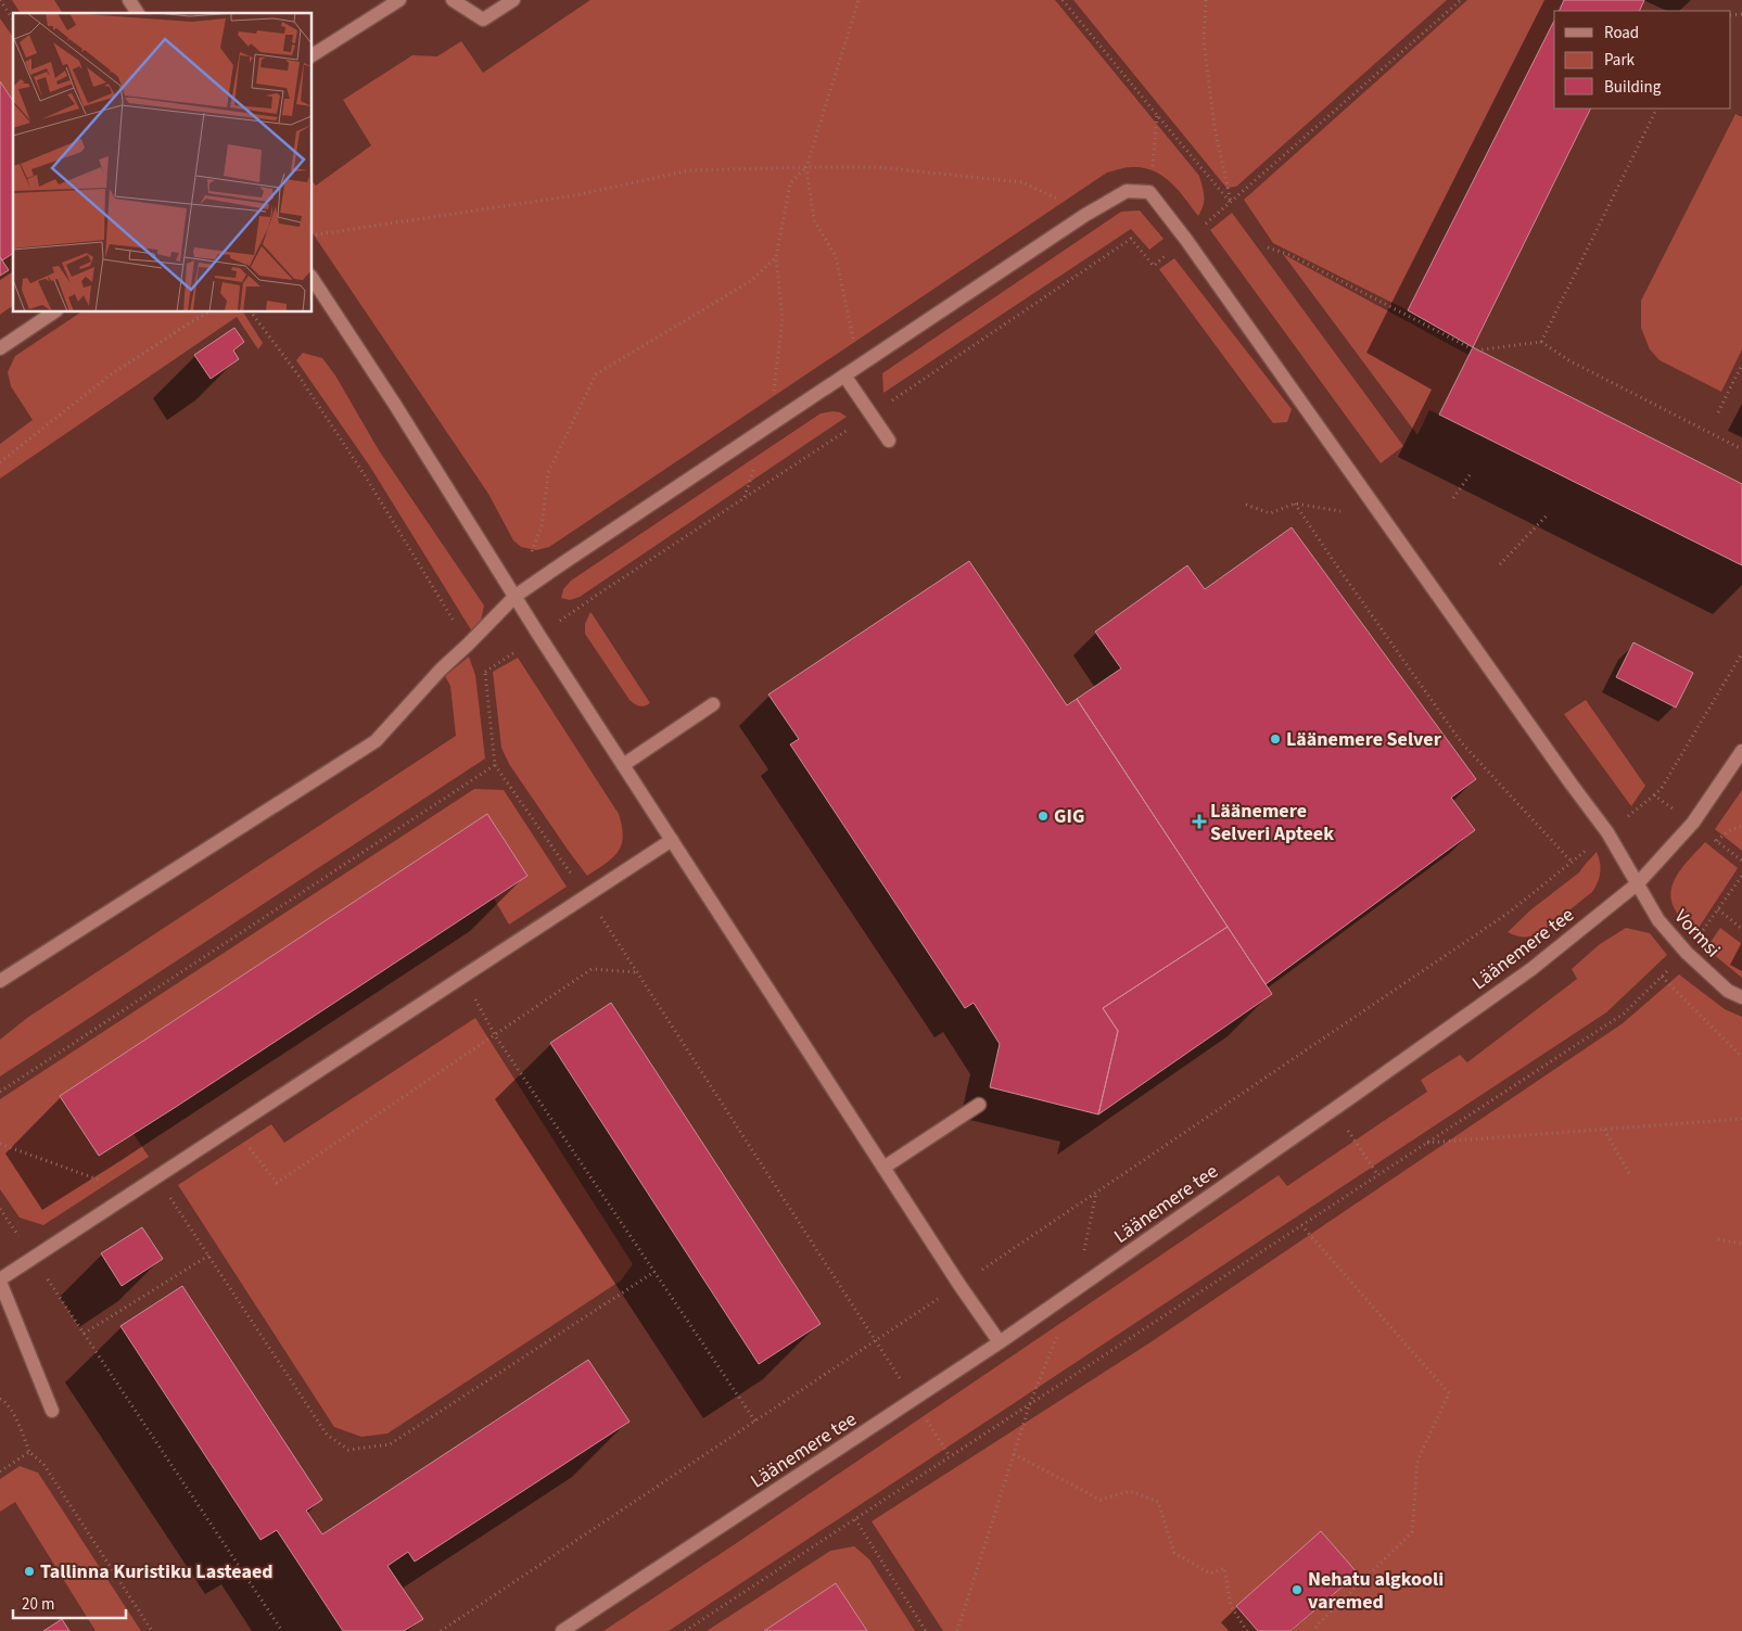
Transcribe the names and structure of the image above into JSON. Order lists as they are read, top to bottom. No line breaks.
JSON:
{"streets":{"street":["Vormsi","Läänemere tee"]},"crossings":[["Vormsi","Läänemere tee"]],"places":{"other":["Läänemere Selver","GIG","Tallinna Kuristiku Lasteaed","Nehatu algkooli varemed"],"health":["Läänemere Selveri Apteek"]},"legend":["Road","Park","Building"],"scale_bar":"20 m"}
